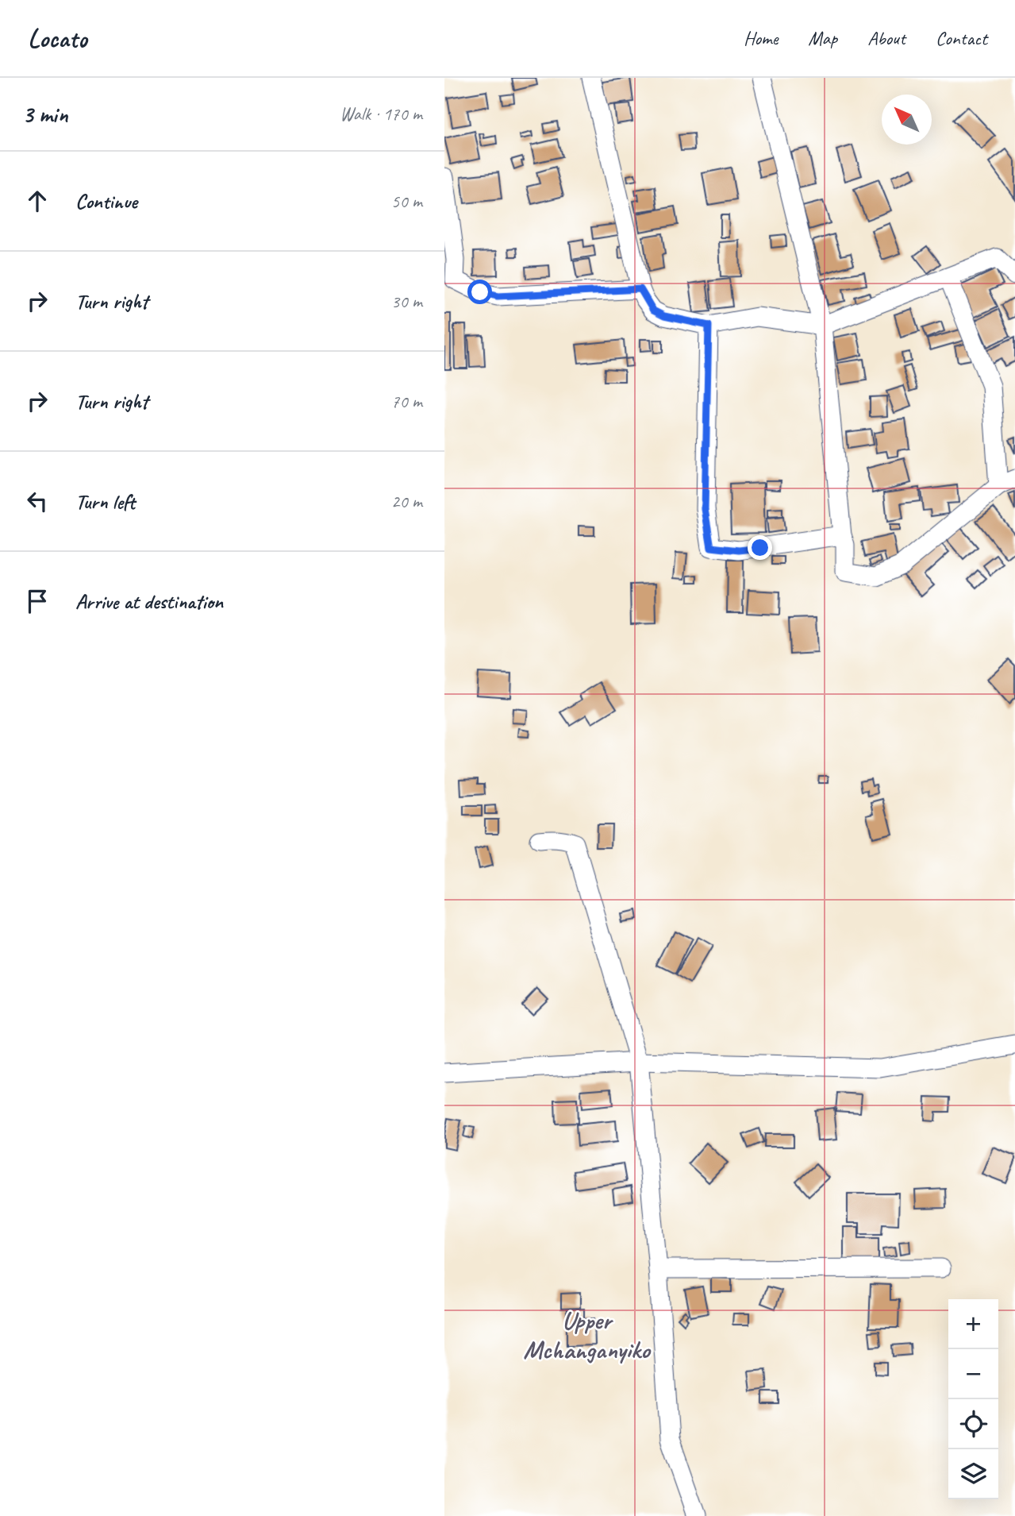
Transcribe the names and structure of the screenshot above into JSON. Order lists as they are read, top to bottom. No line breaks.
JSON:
{"districts":["Upper Mchanganyiko"],"north":"top left","page":{"header":"Locato","nav":["Home","Map","About","Contact"],"heading":["3 min","Walk · 170 m"],"list":[["Continue","50 m"],["Turn right","30 m"],["Turn right","70 m"],["Turn left","20 m"],"Arrive at destination"],"map_buttons":["+","−"]}}
